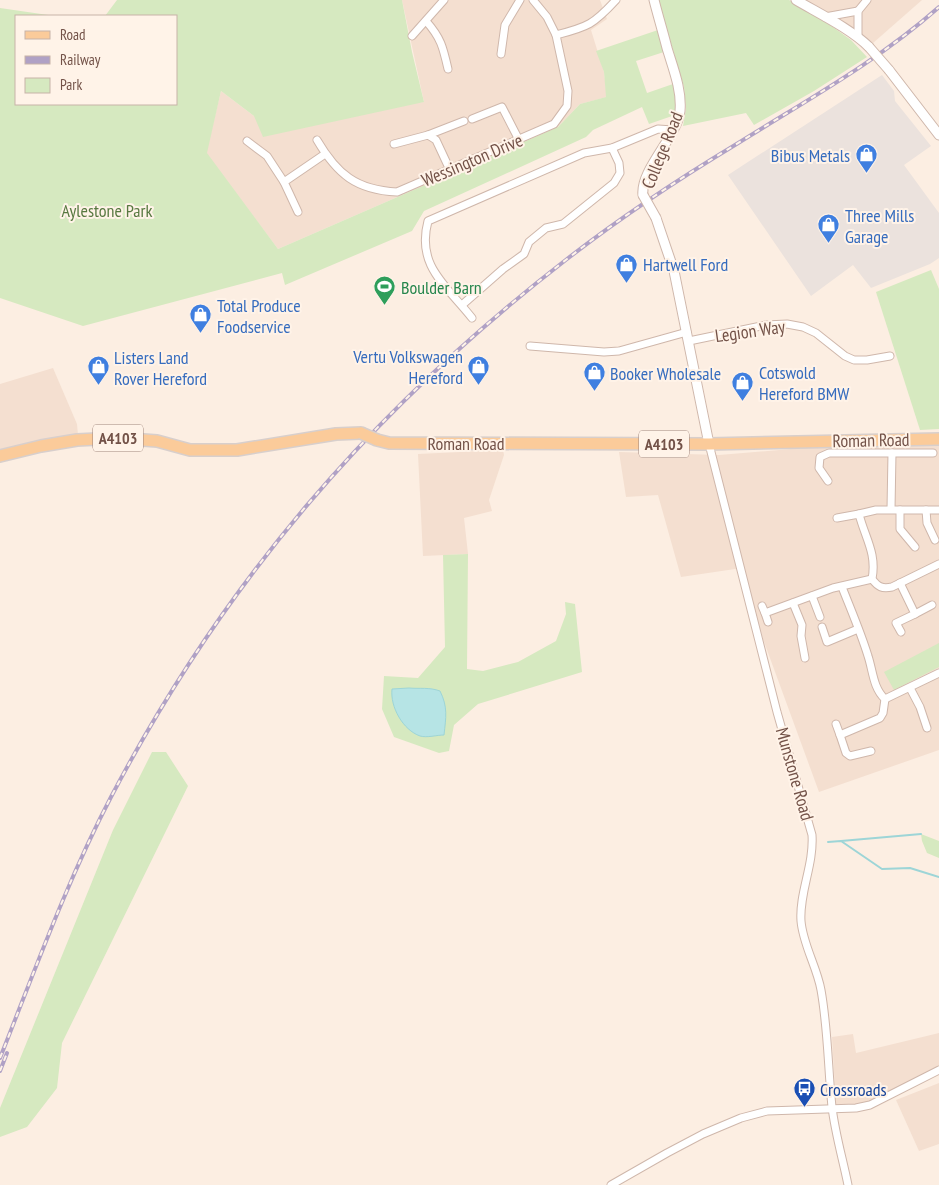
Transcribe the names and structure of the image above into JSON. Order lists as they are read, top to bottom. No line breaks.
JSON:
{"streets":{"main road":["A4103","Roman Road"],"street":["College Road","Wessington Drive","Legion Way","Munstone Road"]},"crossings":[["College Road","Legion Way"],["College Road","Roman Road"],["College Road","Munstone Road"],["Roman Road","Munstone Road"]],"parks":["Aylestone Park"],"places":{"shop":["Bibus Metals","Three Mills Garage","Hartwell Ford","Total Produce Foodservice","Vertu Volkswagen Hereford","Listers Land Rover Hereford","Booker Wholesale","Cotswold Hereford BMW"],"sports":["Boulder Barn"],"bus stop":["Crossroads"]},"legend":["Road","Railway","Park"]}
